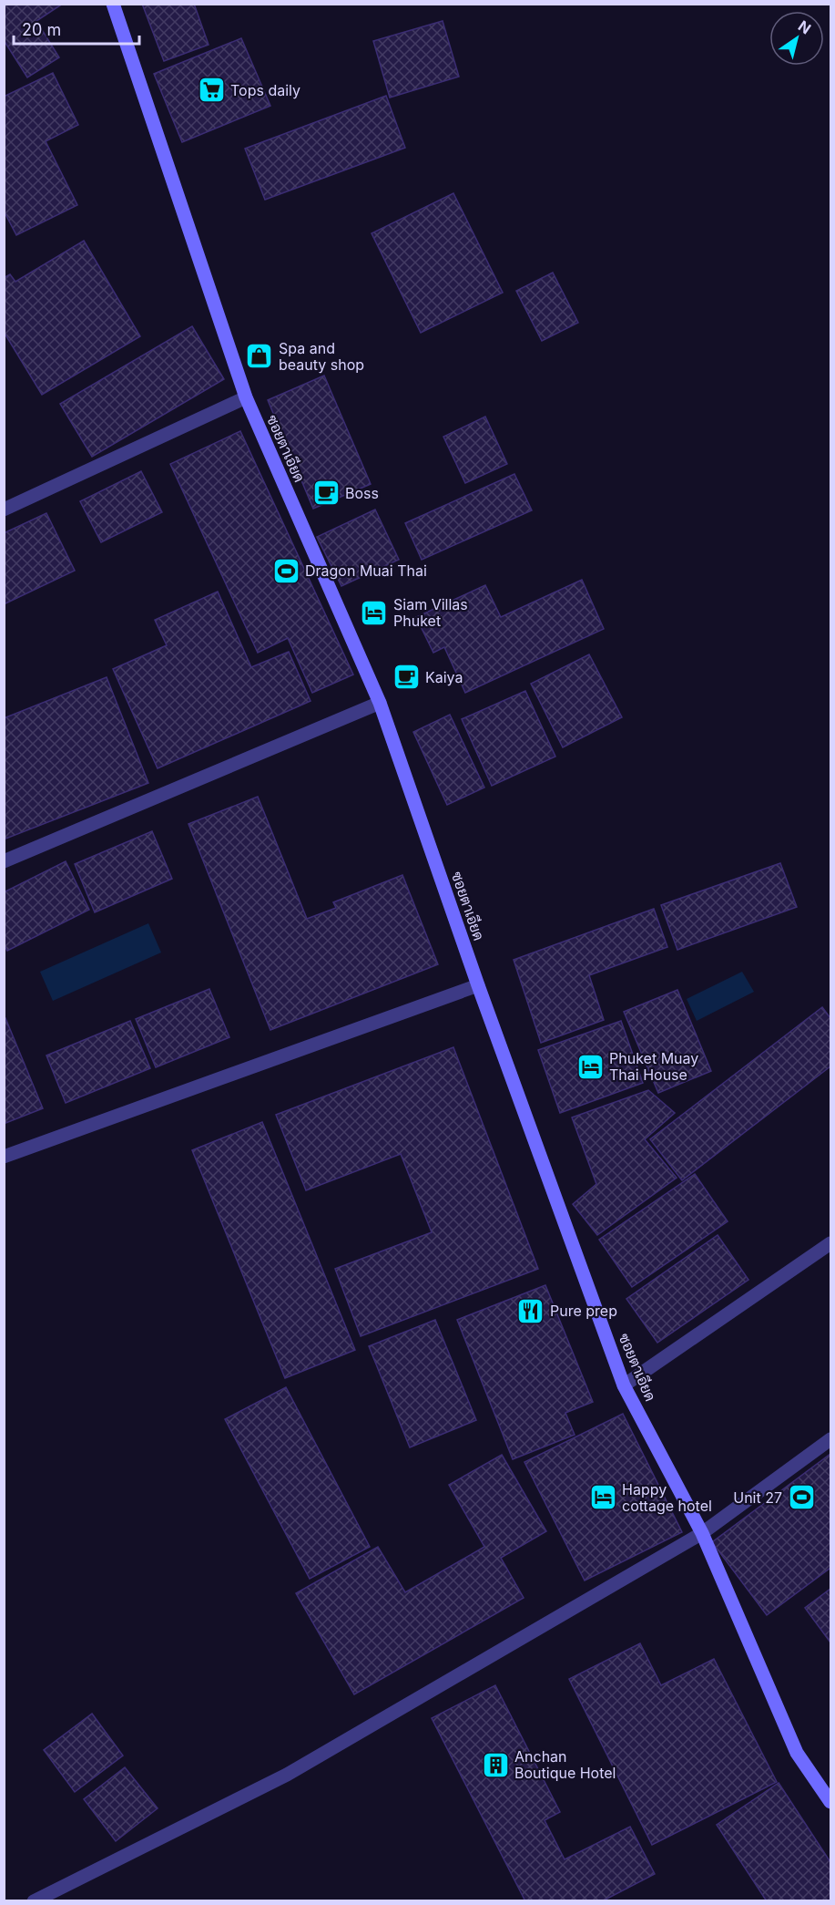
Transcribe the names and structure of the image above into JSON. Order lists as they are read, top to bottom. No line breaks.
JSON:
{"streets":{"street":["ซอยตาเอียด"]},"places":{"supermarket":["Tops daily"],"shop":["Spa and beauty shop"],"cafe":["Boss","Kaiya"],"sports":["Dragon Muai Thai","Unit 27"],"hotel":["Siam Villas Phuket","Phuket Muay Thai House","Happy cottage hotel"],"restaurant":["Pure prep"],"building":["Anchan Boutique Hotel"]},"scale_bar":"20 m","north":"top right"}
